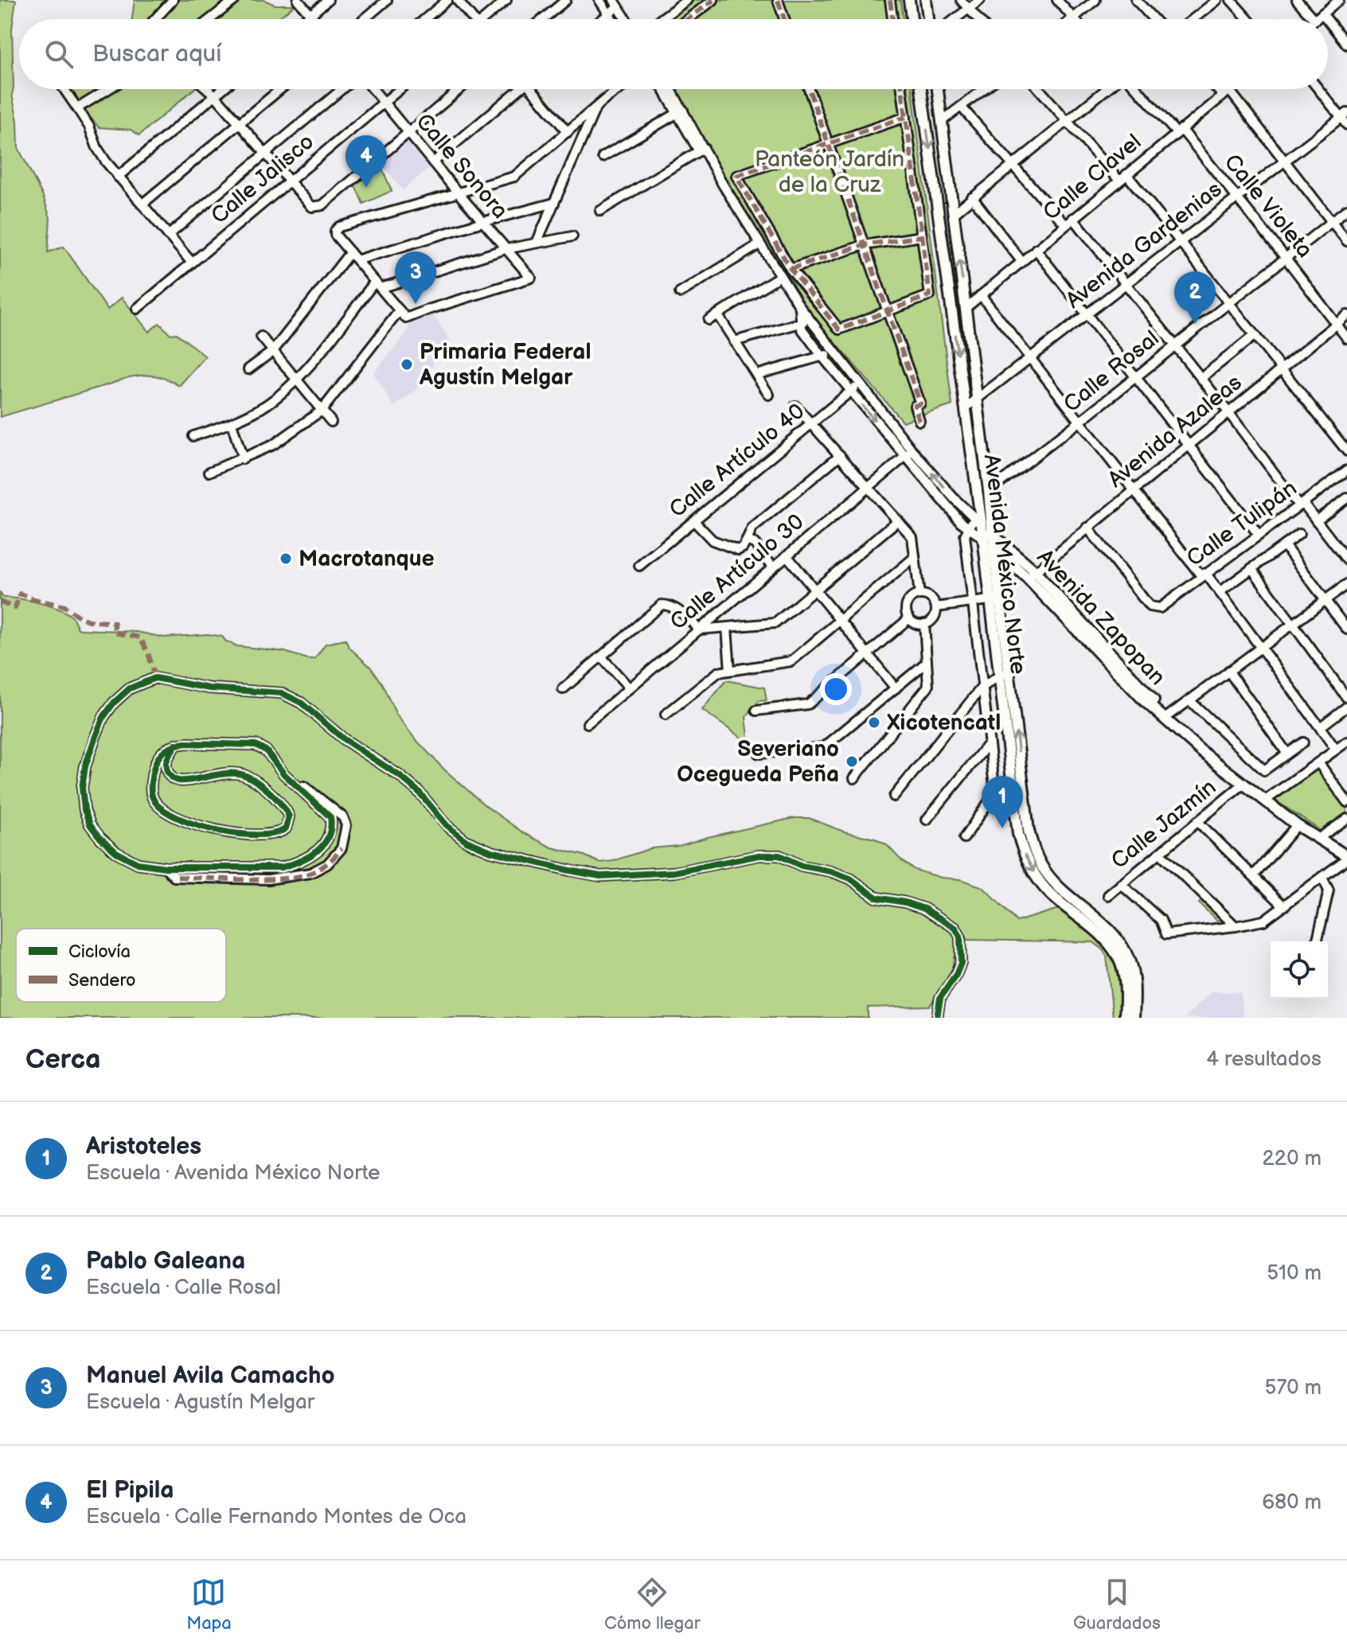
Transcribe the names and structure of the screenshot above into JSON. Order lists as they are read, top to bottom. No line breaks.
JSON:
{"streets":{"main road":["Avenida México Norte","Avenida Zapopan"],"street":["Calle Sonora","Calle Clavel","Calle Jalisco","Calle Violeta","Avenida Gardenias","Calle Rosal","Avenida Azaleas","Calle Artículo 40","Calle Tulipán","Calle Artículo 30","Calle Jazmín"]},"crossings":[["Calle Sonora","Calle Jalisco"],["Calle Clavel","Calle Violeta"],["Calle Clavel","Avenida México Norte"],["Calle Violeta","Avenida Gardenias"],["Calle Violeta","Calle Rosal"],["Calle Violeta","Avenida Azaleas"],["Avenida Gardenias","Avenida México Norte"],["Calle Rosal","Avenida México Norte"],["Avenida Azaleas","Calle Tulipán"],["Avenida Azaleas","Avenida Zapopan"],["Avenida México Norte","Avenida Zapopan"],["Avenida Zapopan","Calle Jazmín"]],"parks":["Panteón Jardín de la Cruz"],"places":["Primaria Federal Agustín Melgar","Macrotanque","Xicotencatl","Severiano Ocegueda Peña"],"legend":["Ciclovía","Sendero"],"page":{"search":"Buscar aquí","pins":["4","3","2","1"],"heading":["Cerca","4 resultados"],"list":[{"mark":"1","name":"Aristoteles","note":"Escuela · Avenida México Norte","value":"220 m"},{"mark":"2","name":"Pablo Galeana","note":"Escuela · Calle Rosal","value":"510 m"},{"mark":"3","name":"Manuel Avila Camacho","note":"Escuela · Agustín Melgar","value":"570 m"},{"mark":"4","name":"El Pipila","note":"Escuela · Calle Fernando Montes de Oca","value":"680 m"}],"nav":["Mapa","Cómo llegar","Guardados"]}}
